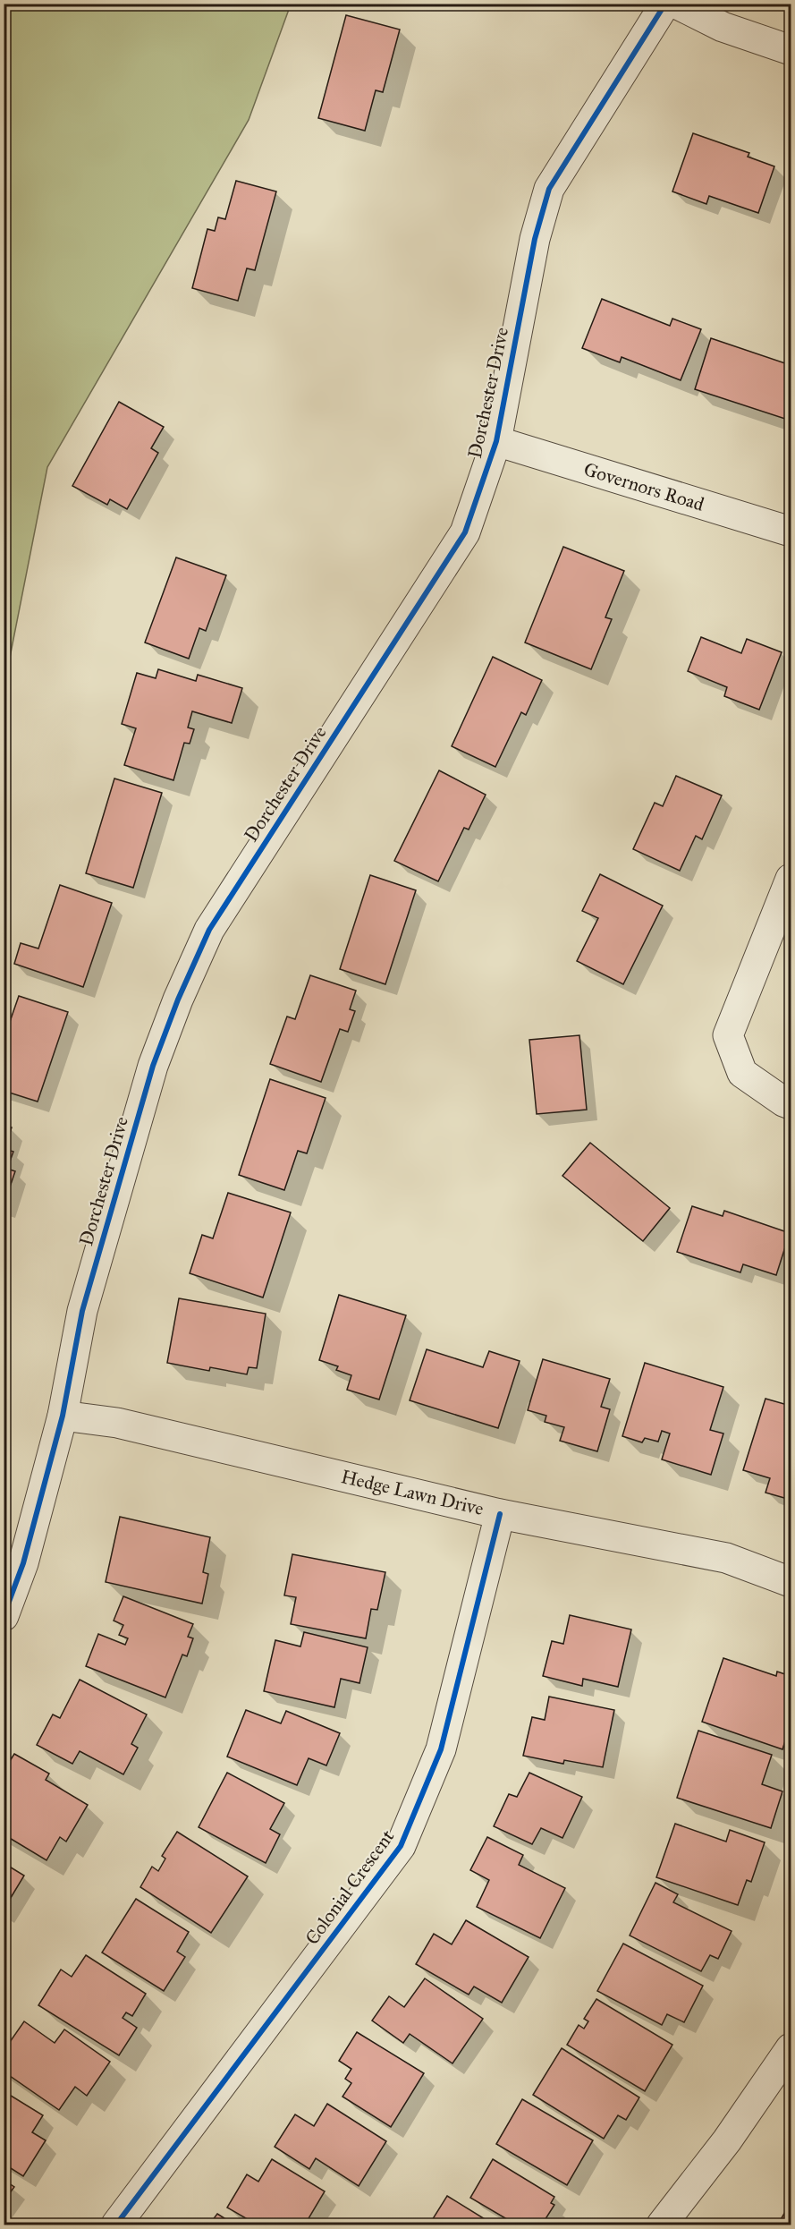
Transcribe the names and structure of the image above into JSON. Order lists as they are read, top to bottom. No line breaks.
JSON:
{"streets":{"street":["Dorchester Drive","Governors Road","Hedge Lawn Drive","Colonial Crescent"]},"crossings":[["Dorchester Drive","Governors Road"],["Dorchester Drive","Hedge Lawn Drive"],["Hedge Lawn Drive","Colonial Crescent"]]}
